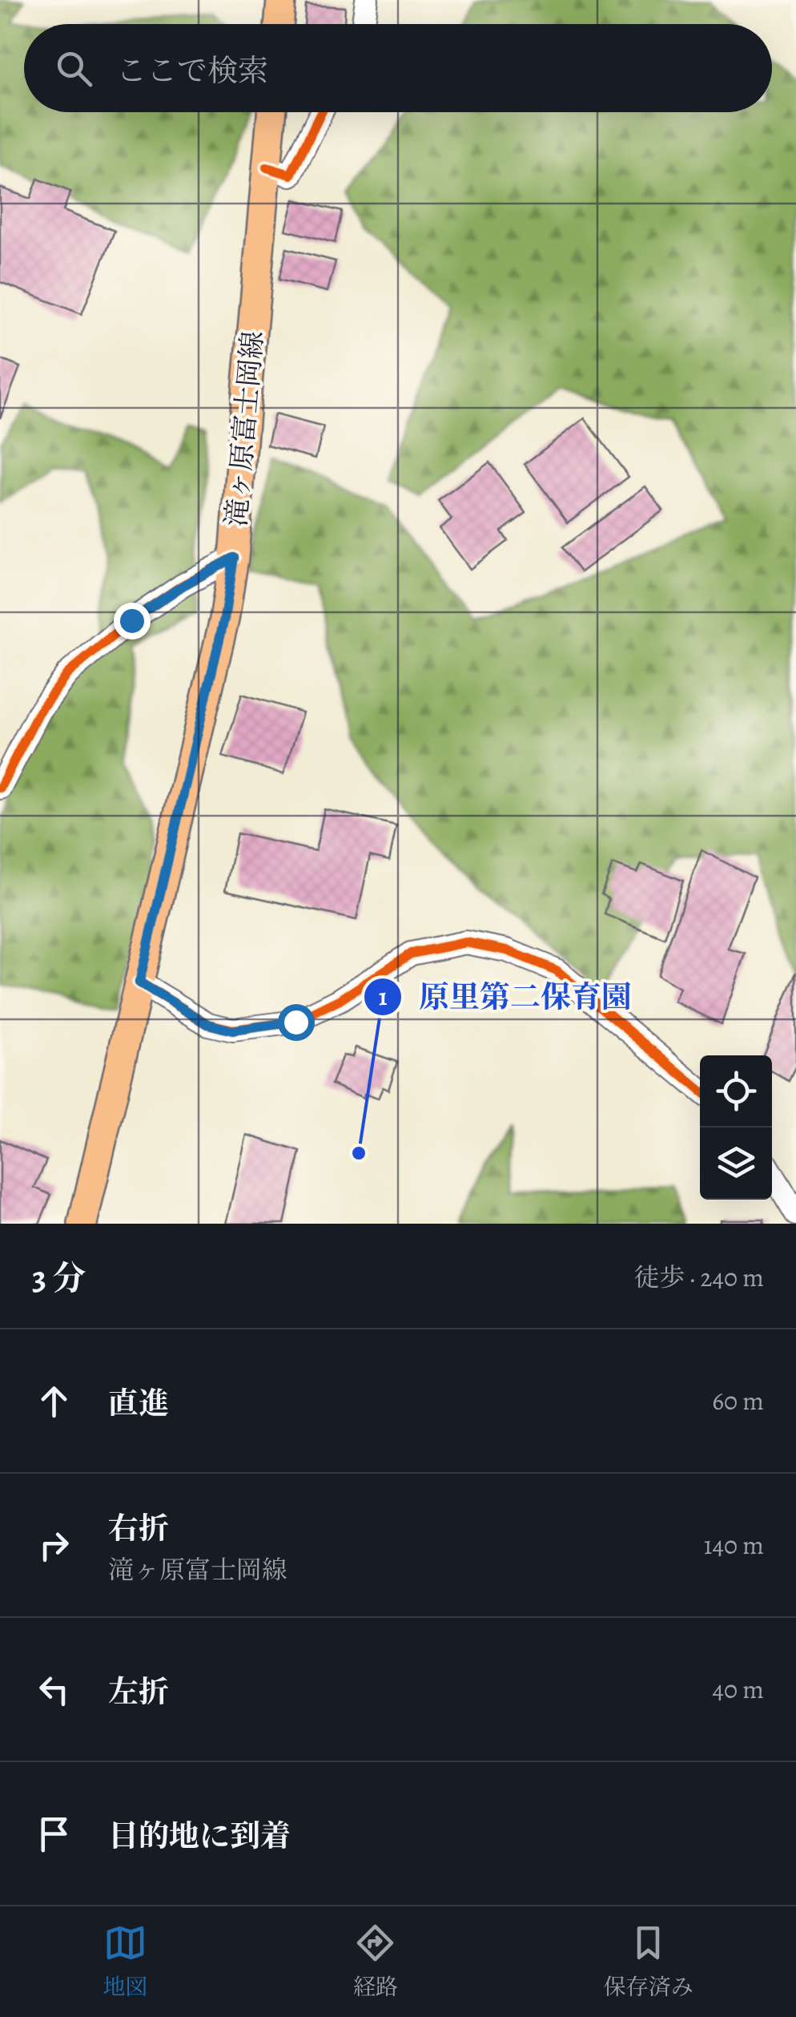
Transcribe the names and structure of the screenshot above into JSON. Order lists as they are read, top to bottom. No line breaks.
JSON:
{"streets":{"main road":["滝ヶ原富士岡線"]},"places":["原里第二保育園"],"page":{"search":"ここで検索","heading":["3 分","徒歩 · 240 m"],"list":[["直進","60 m"],["右折","滝ヶ原富士岡線","140 m"],["左折","40 m"],"目的地に到着"],"nav":["地図","経路","保存済み"]}}
